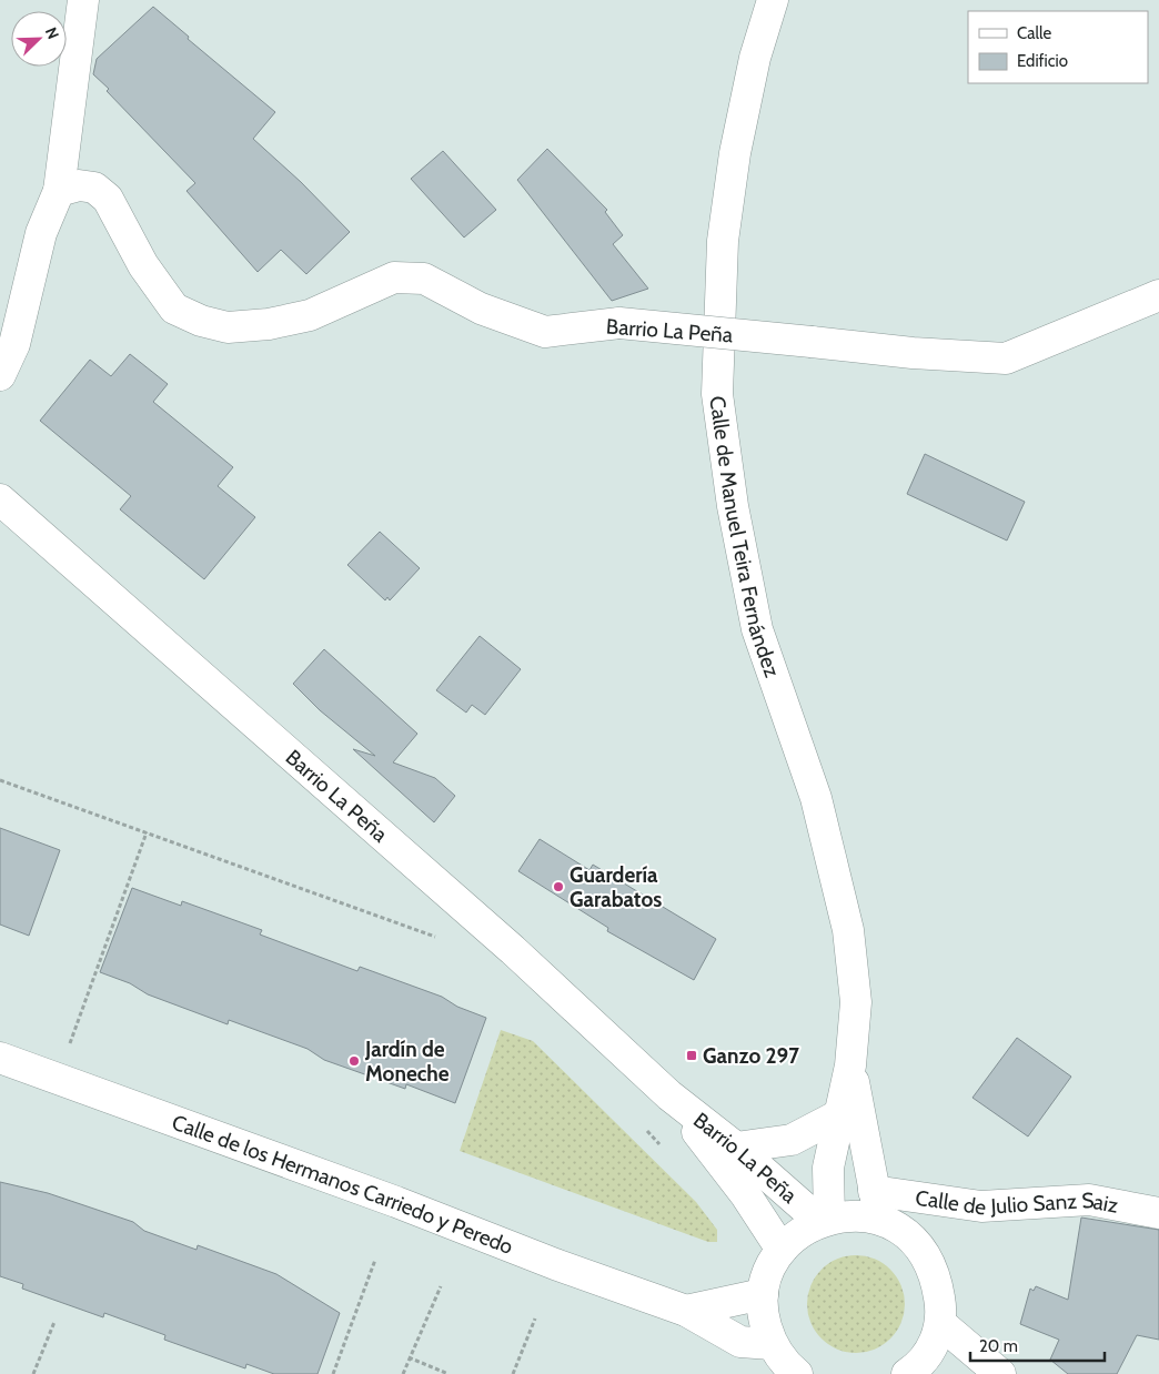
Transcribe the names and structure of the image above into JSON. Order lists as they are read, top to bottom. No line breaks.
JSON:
{"streets":{"street":["Barrio La Peña","Calle de Manuel Teira Fernández","Calle de los Hermanos Carriedo y Peredo","Calle de Julio Sanz Saiz"]},"crossings":[["Barrio La Peña","Calle de Manuel Teira Fernández"],["Barrio La Peña","Calle de Julio Sanz Saiz"],["Calle de Manuel Teira Fernández","Calle de Julio Sanz Saiz"]],"places":{"other":["Guardería Garabatos","Jardín de Moneche"],"transit":["Ganzo 297"]},"legend":["Calle","Edificio"],"scale_bar":"20 m","north":"top right"}
